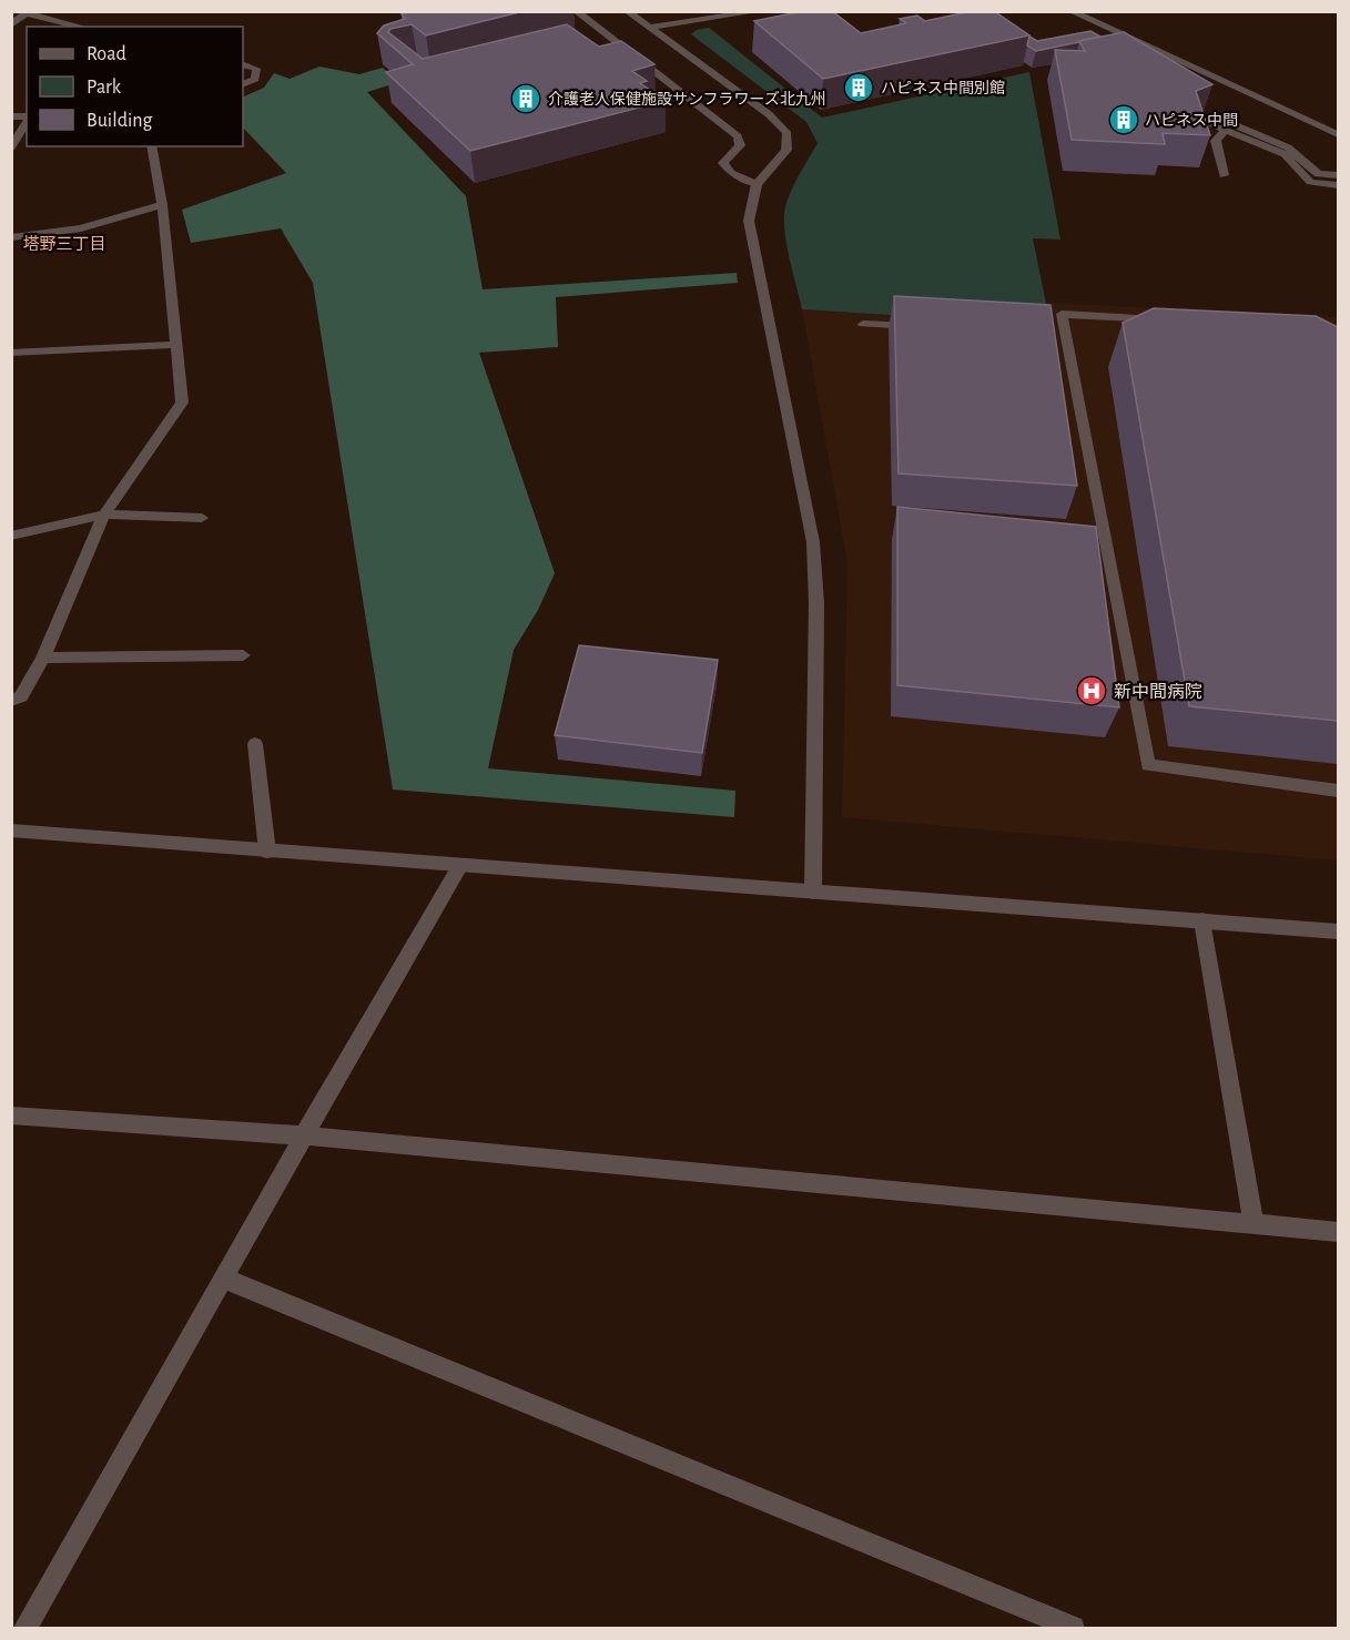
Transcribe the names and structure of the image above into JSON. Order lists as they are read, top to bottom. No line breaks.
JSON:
{"districts":["塔野三丁目"],"places":{"building":["ハピネス中間別館","介護老人保健施設サンフラワーズ北九州","ハピネス中間"],"hospital":["新中間病院"]},"legend":["Road","Park","Building"]}
